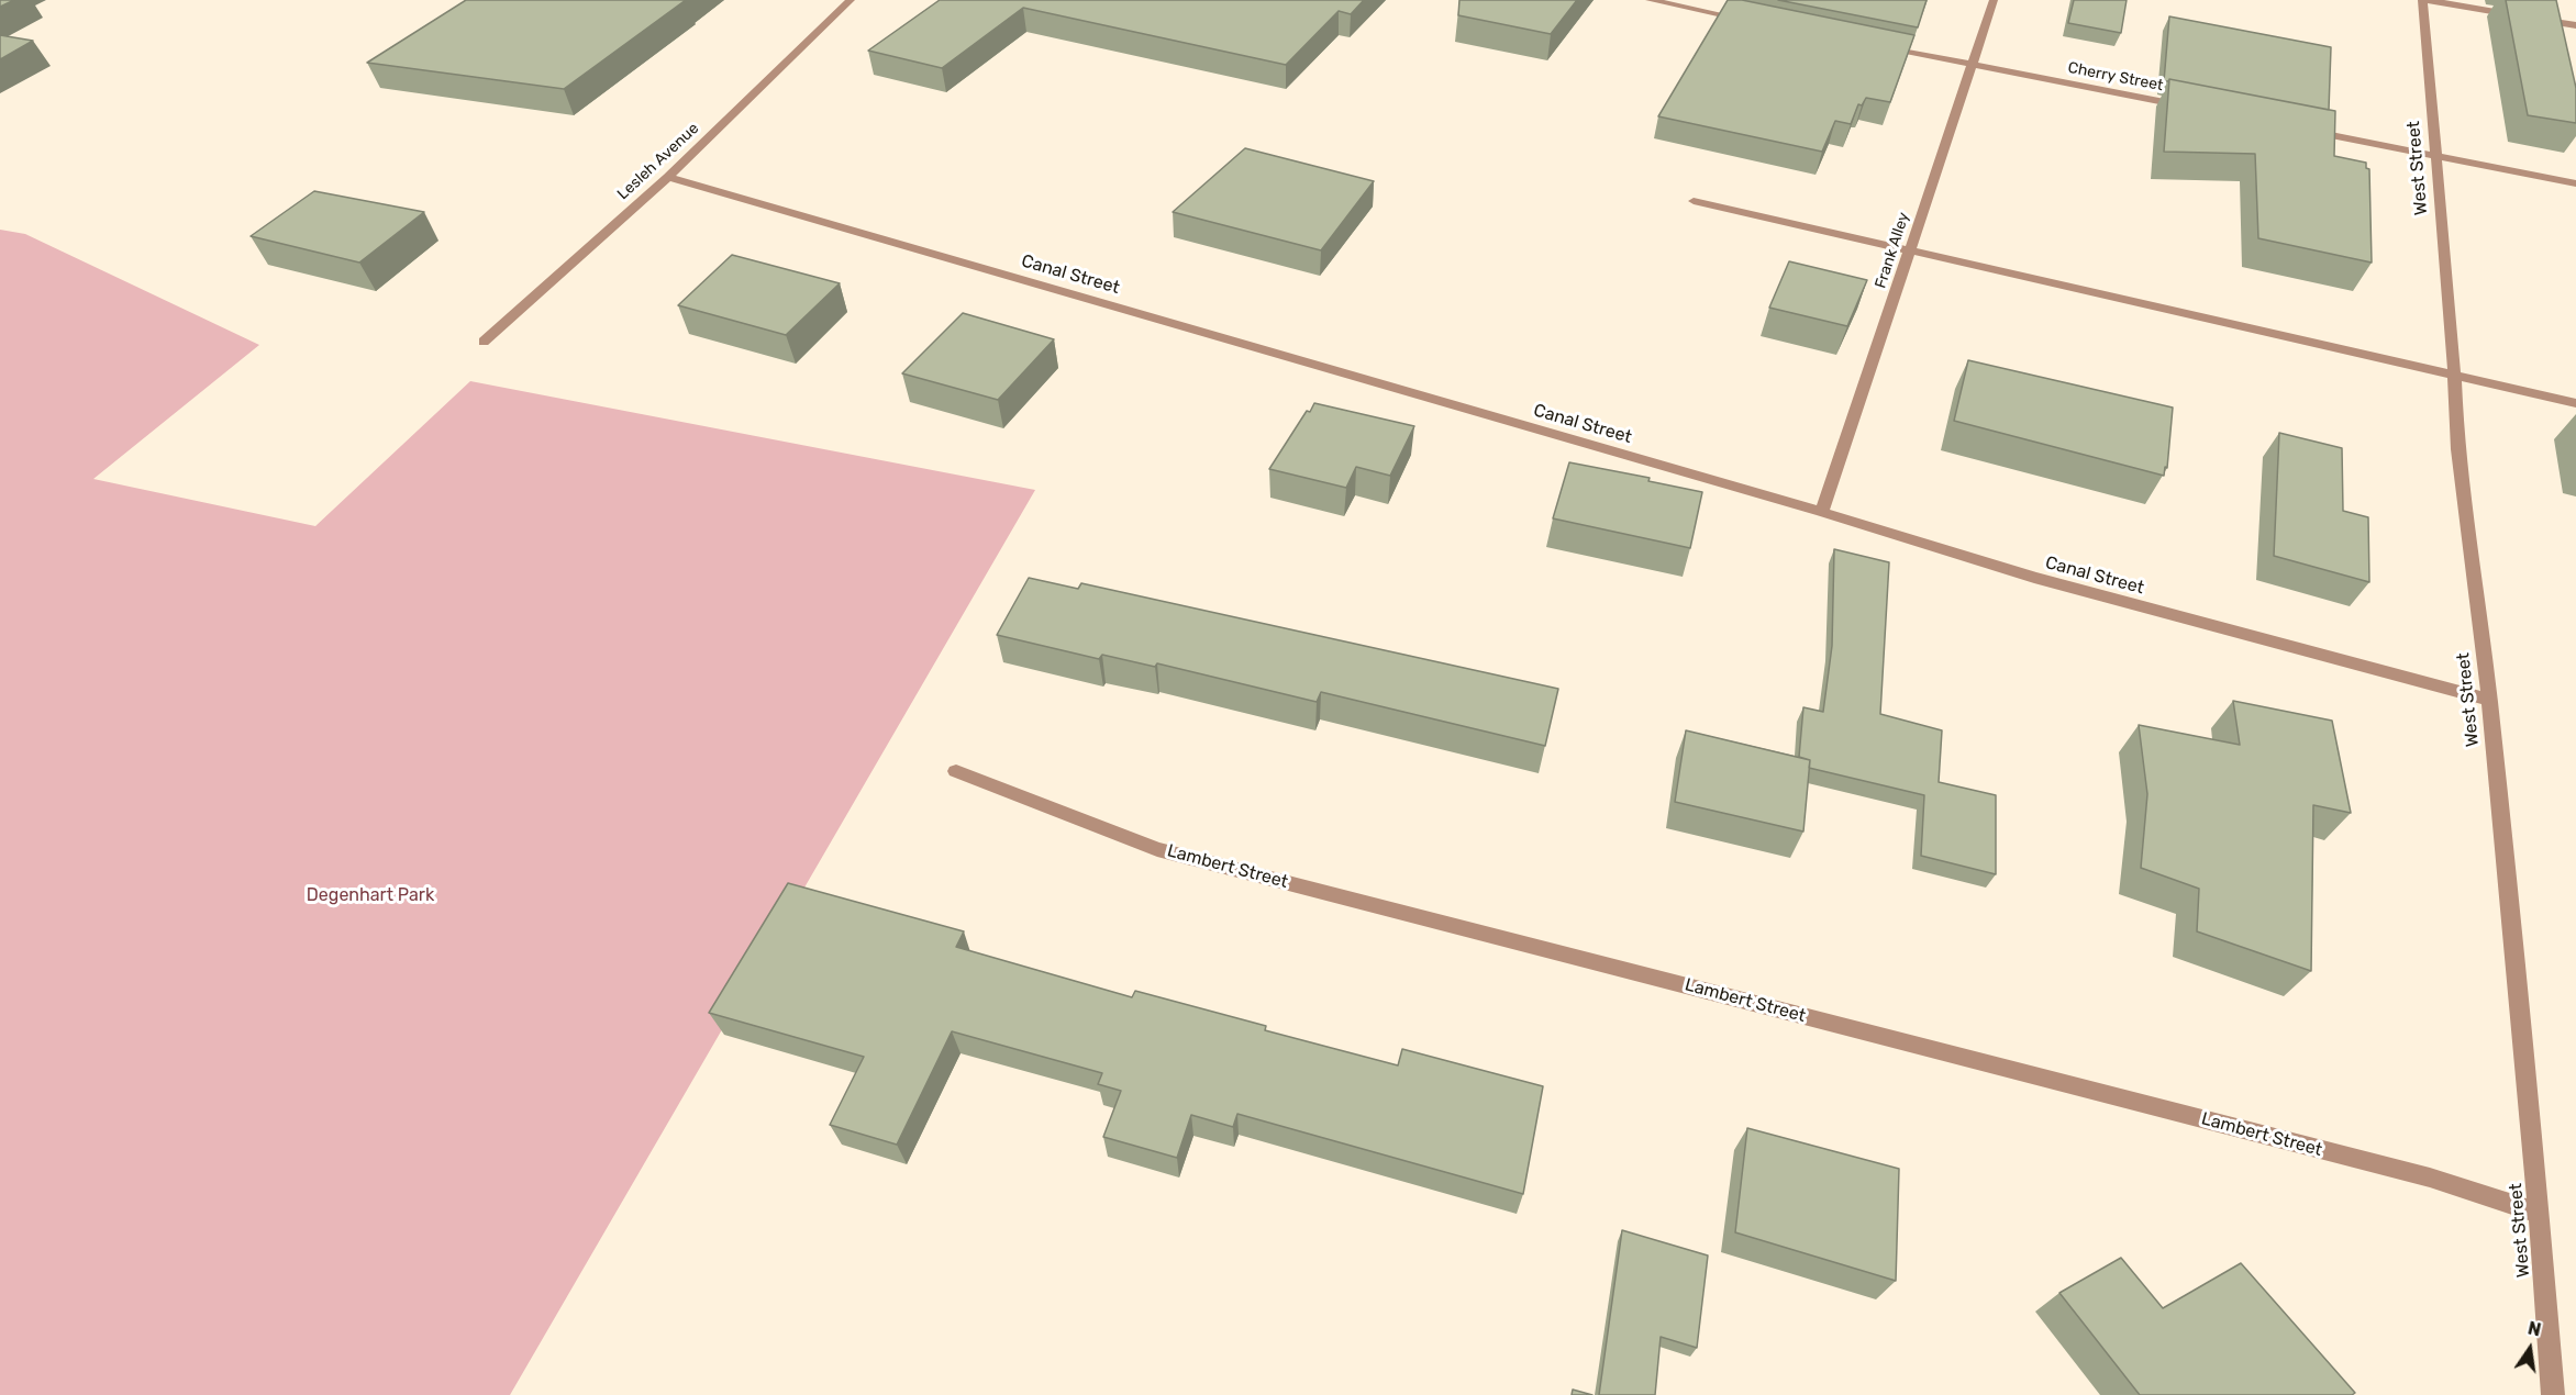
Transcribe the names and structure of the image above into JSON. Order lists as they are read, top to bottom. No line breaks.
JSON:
{"streets":{"street":["Cherry Street","Lesleh Avenue","West Street","Frank Alley","Canal Street","Lambert Street"]},"crossings":[["Cherry Street","Frank Alley"],["Lesleh Avenue","Canal Street"],["West Street","Canal Street"],["West Street","Lambert Street"],["Frank Alley","Canal Street"]],"parks":["Degenhart Park"],"north":"top"}
